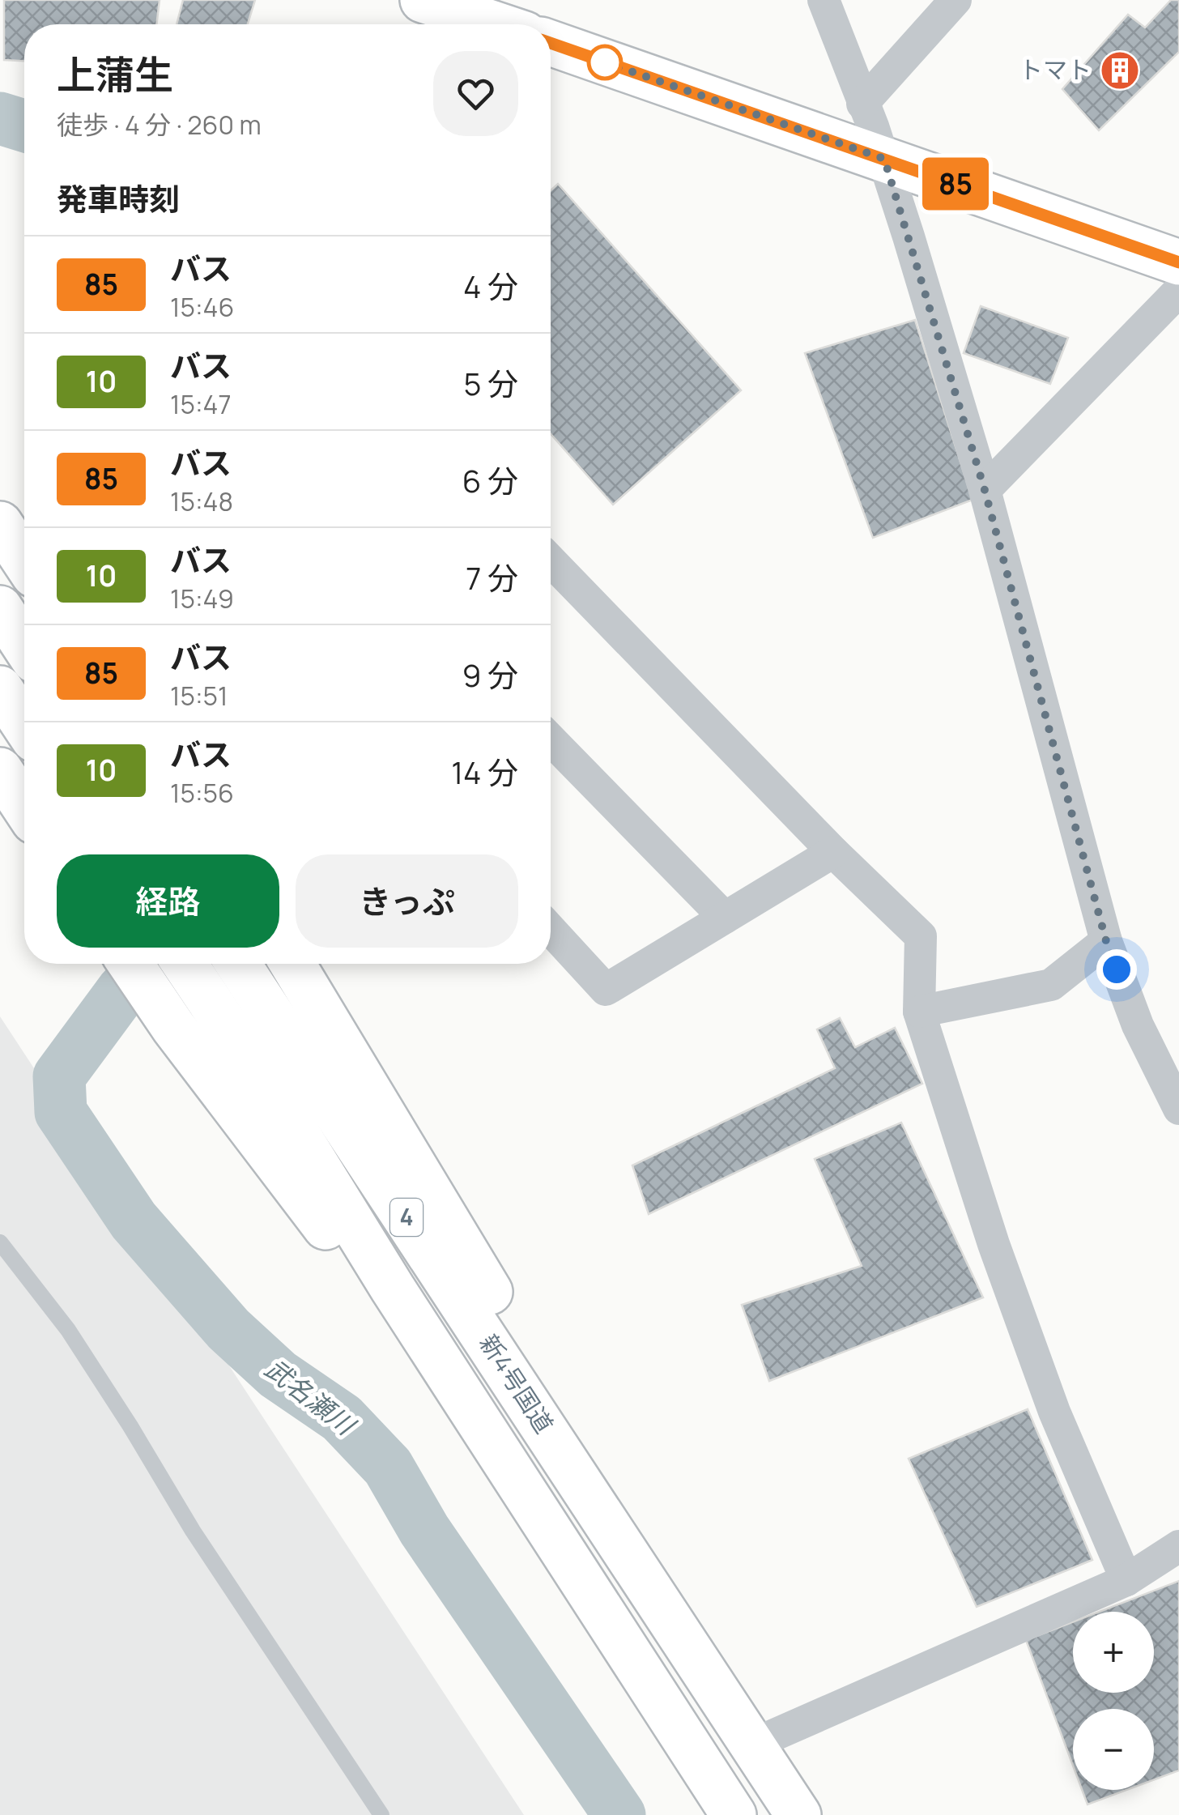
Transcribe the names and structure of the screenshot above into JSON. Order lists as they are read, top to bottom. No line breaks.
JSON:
{"streets":{"main road":["4","新4号国道"]},"water":["武名瀬川"],"places":{"building":["トマト"]},"lines":["bus line 85"],"page":{"on_map":"85","heading":[["上蒲生","徒歩 · 4 分 · 260 m"],"発車時刻"],"list":[{"mark":"85","name":"バス","note":"15:46","value":"4 分"},{"mark":"10","name":"バス","note":"15:47","value":"5 分"},{"mark":"85","name":"バス","note":"15:48","value":"6 分"},{"mark":"10","name":"バス","note":"15:49","value":"7 分"},{"mark":"85","name":"バス","note":"15:51","value":"9 分"},{"mark":"10","name":"バス","note":"15:56","value":"14 分"}],"buttons":["経路","きっぷ"],"map_buttons":["+","−"]}}
